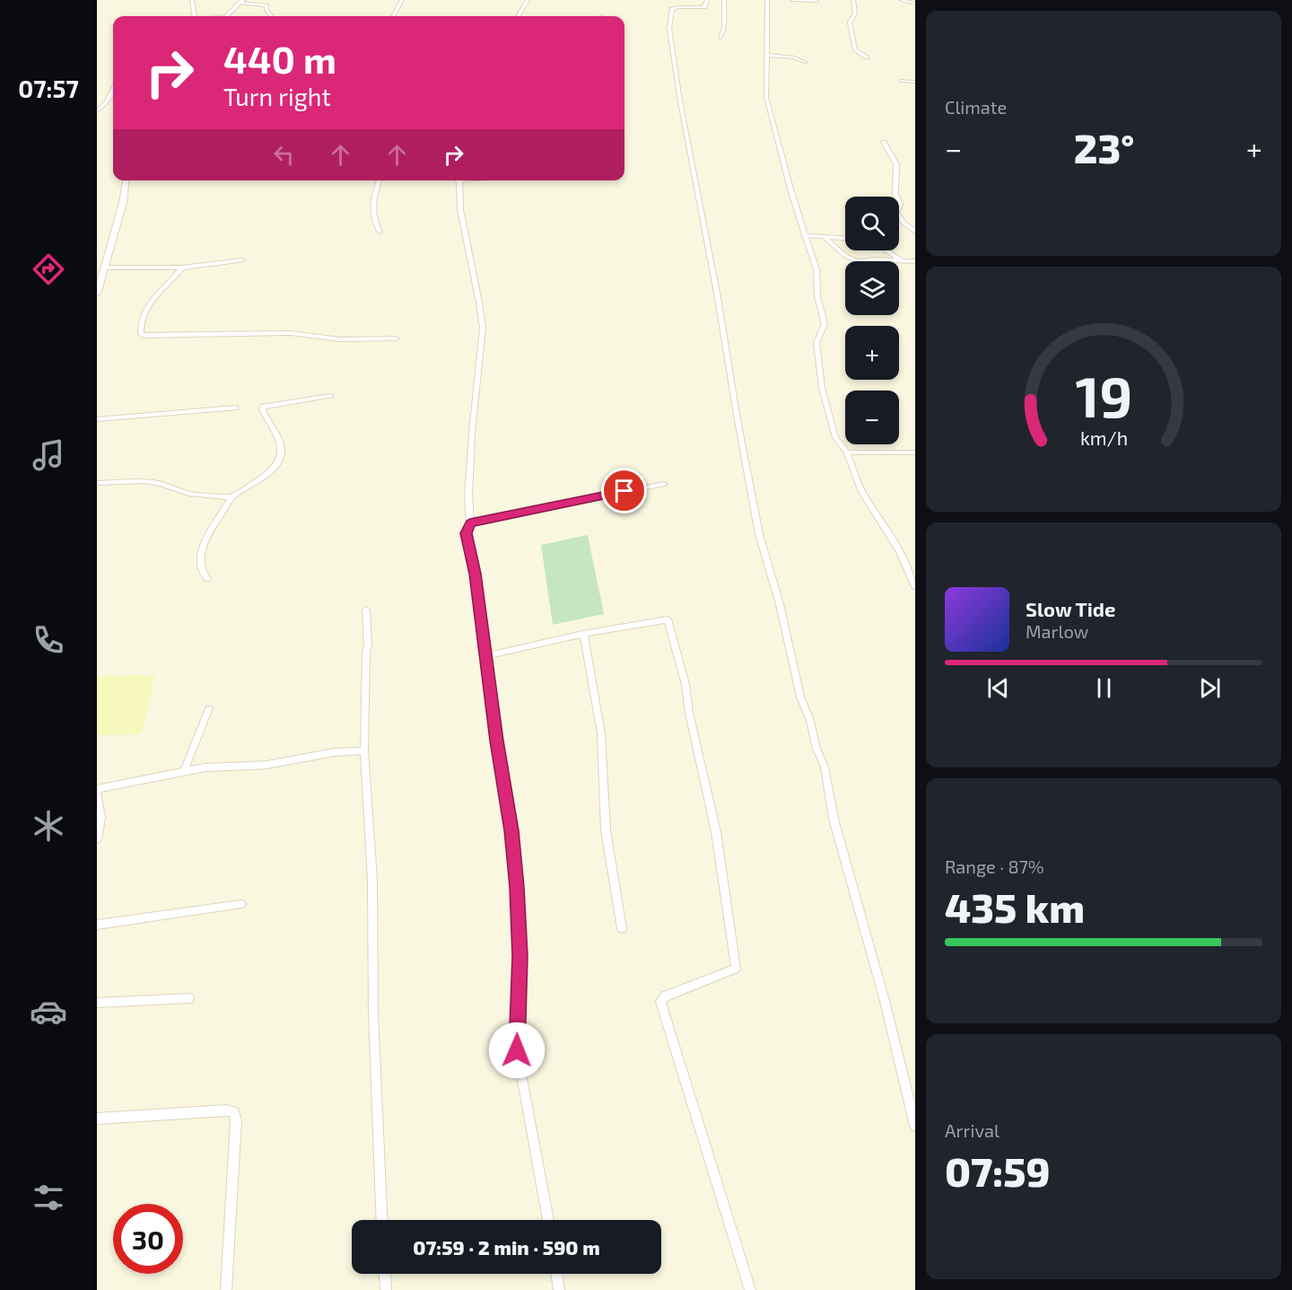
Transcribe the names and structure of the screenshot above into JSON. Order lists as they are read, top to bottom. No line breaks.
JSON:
{"page":{"tabs":"07:57","tile":["Climate",["Range · 87%","435 km"],["Arrival","07:59"]],"turn":["440 m","Turn right"],"heat":["−","23°","+"],"map_buttons":["+","−"],"song":["Slow Tide","Marlow"],"limit":"30","trip":"07:59 · 2 min · 590 m","gauge":["19","km/h"]}}
